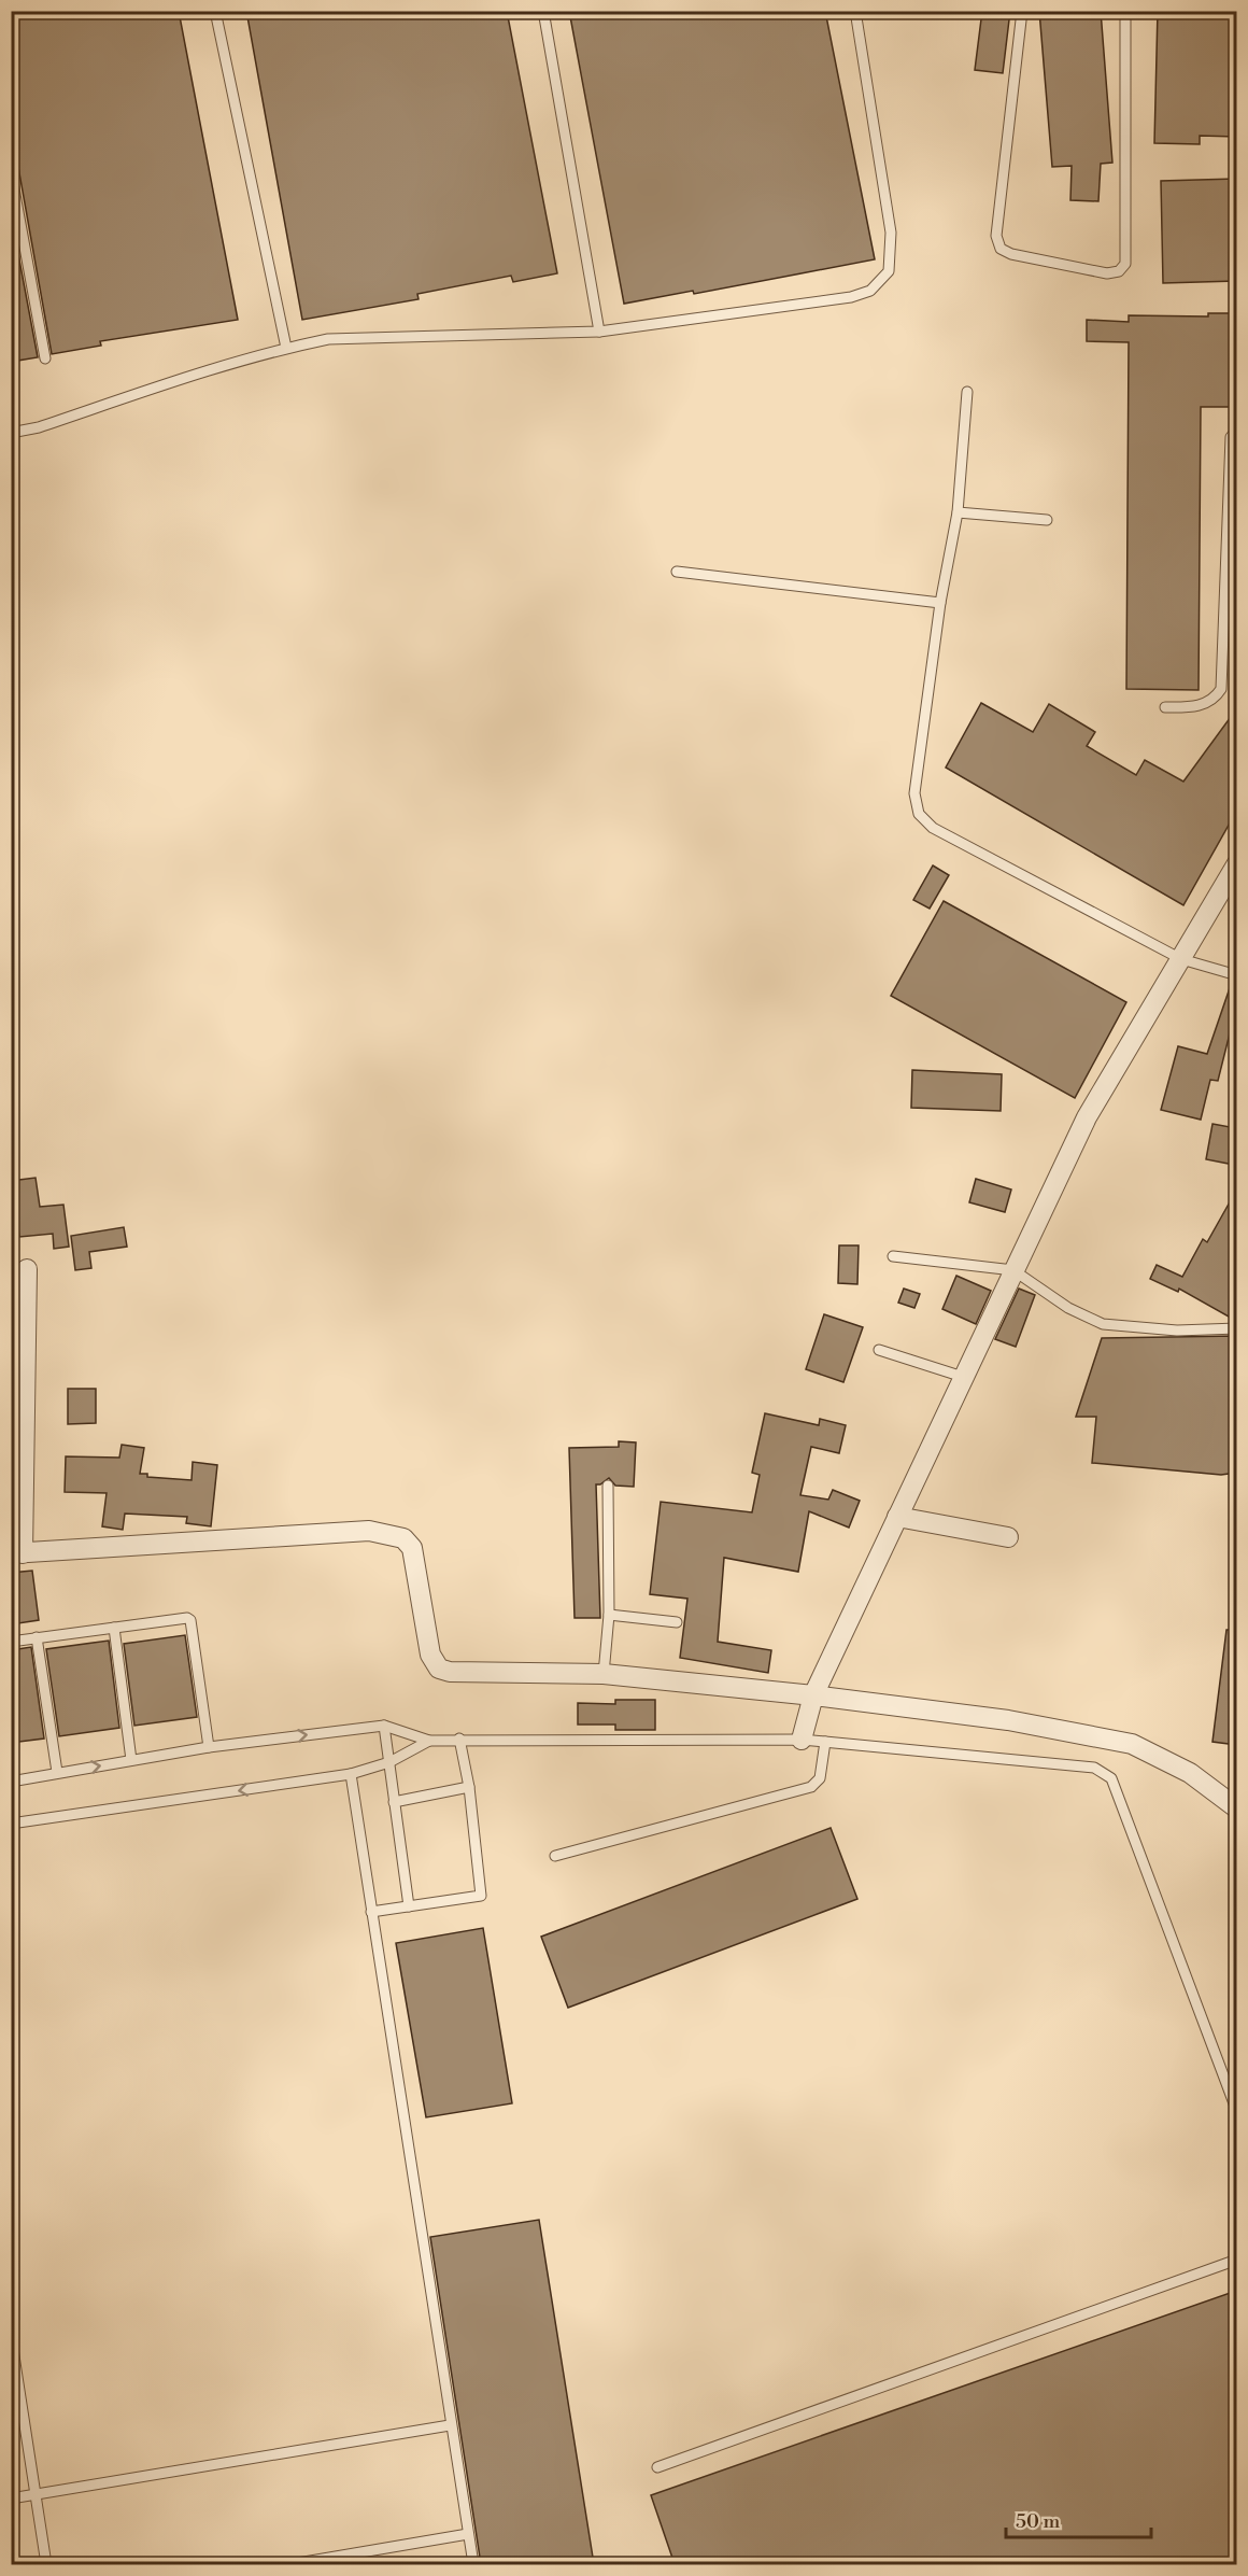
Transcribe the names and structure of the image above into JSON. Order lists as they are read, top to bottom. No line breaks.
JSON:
{"scale_bar":"50 m"}
